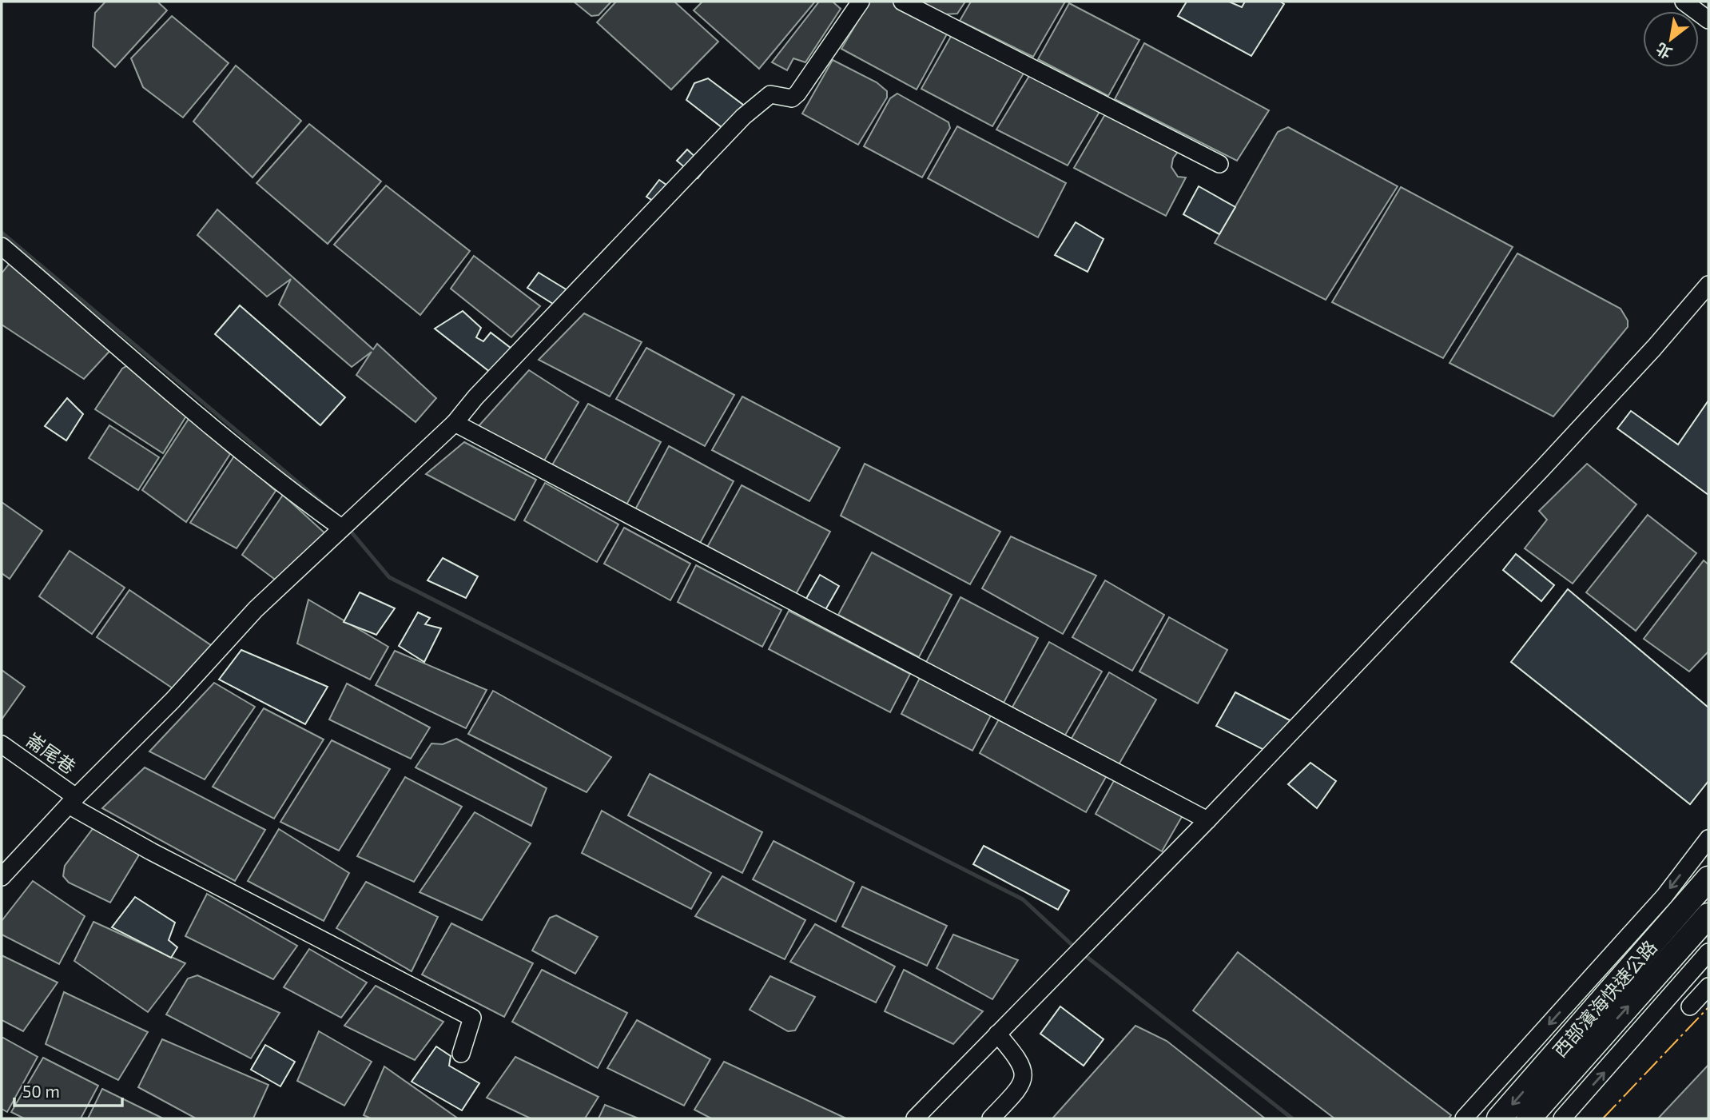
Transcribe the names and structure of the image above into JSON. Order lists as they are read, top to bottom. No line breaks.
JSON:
{"streets":{"highway":["西部濱海快速公路"],"street":["崙尾巷"]},"scale_bar":"50 m","north":"bottom left"}
